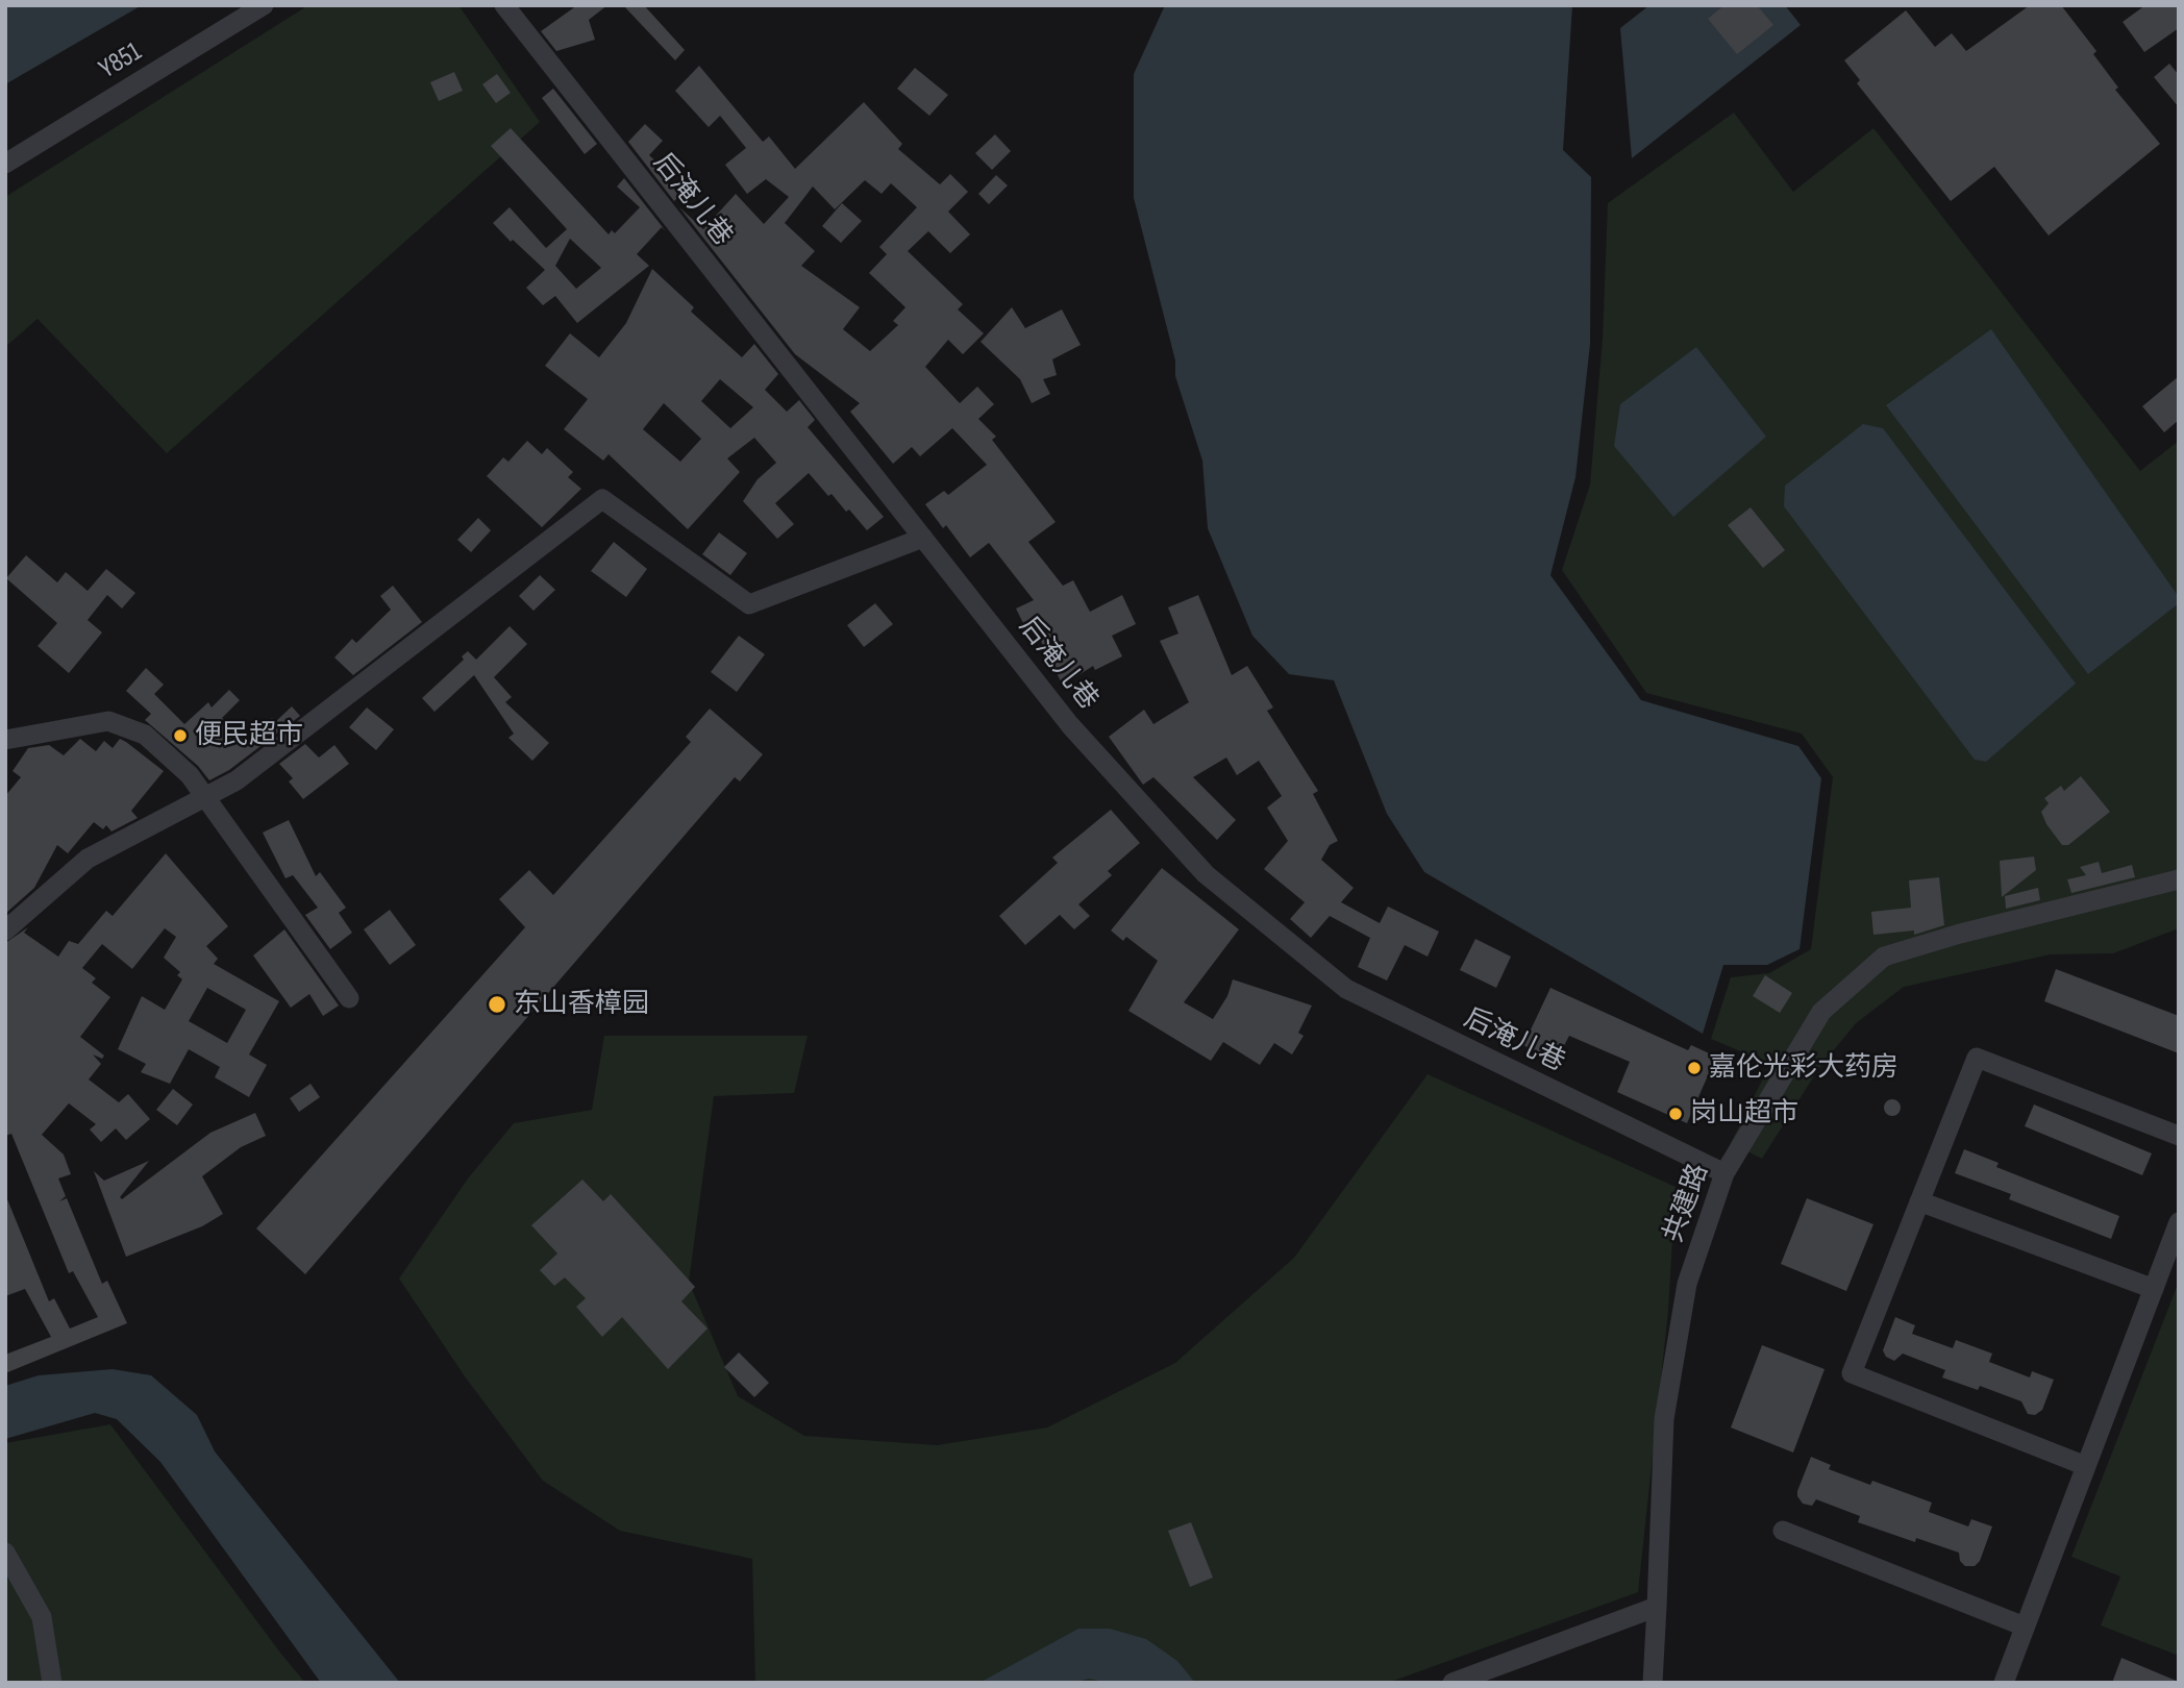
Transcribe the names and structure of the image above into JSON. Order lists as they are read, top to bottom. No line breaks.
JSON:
{"streets":{"street":["Y851","后淹儿巷","共建路"]},"crossings":[["后淹儿巷","共建路"]],"places":["便民超市","东山香樟园","嘉伦光彩大药房","岗山超市"]}
